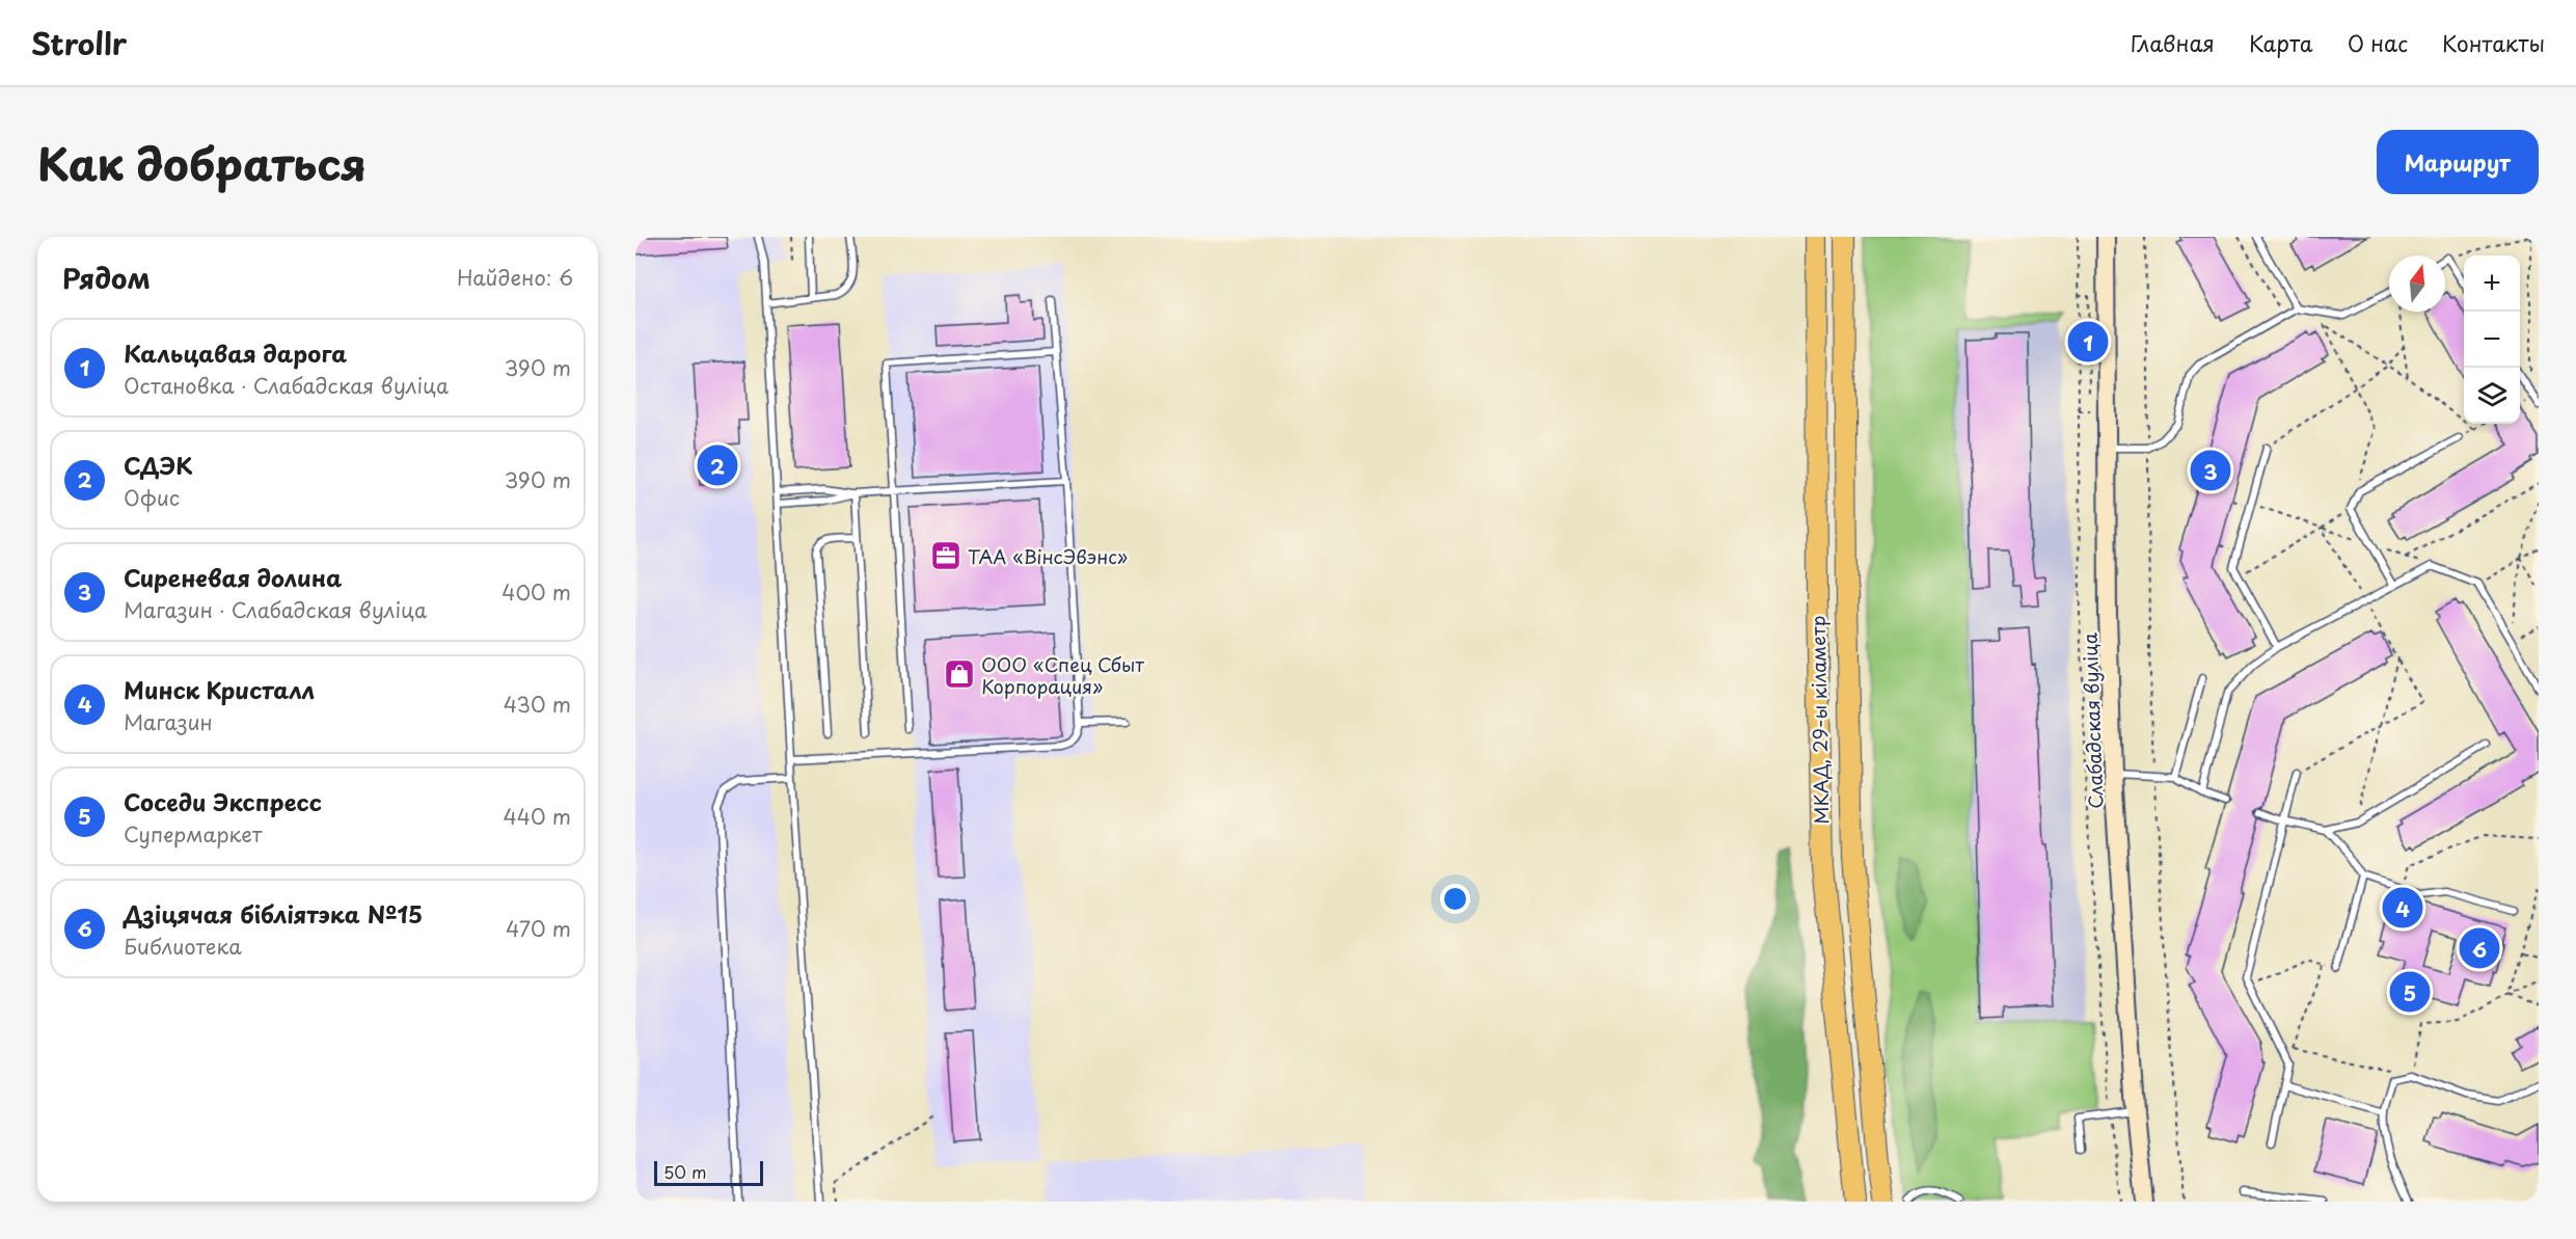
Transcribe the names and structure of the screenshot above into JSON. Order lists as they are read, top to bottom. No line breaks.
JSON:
{"streets":{"highway":["МКАД, 29-ы кіламетр"],"main road":["Слабадская вуліца"]},"places":{"office":["ТАА «ВінсЭвэнс»"],"shop":["ООО «Спец Сбыт Корпорация»"]},"scale_bar":"50 m","north":"top","page":{"header":"Strollr","nav":["Главная","Карта","О нас","Контакты"],"title":"Как добраться","buttons":"Маршрут","heading":["Рядом","Найдено: 6"],"map_buttons":["+","−"],"list":[{"mark":"1","name":"Кальцавая дарога","note":"Остановка · Слабадская вуліца","value":"390 m"},{"mark":"2","name":"СДЭК","note":"Офис","value":"390 m"},{"mark":"3","name":"Сиреневая долина","note":"Магазин · Слабадская вуліца","value":"400 m"},{"mark":"4","name":"Минск Кристалл","note":"Магазин","value":"430 m"},{"mark":"5","name":"Соседи Экспресс","note":"Супермаркет","value":"440 m"},{"mark":"6","name":"Дзіцячая бібліятэка №15","note":"Библиотека","value":"470 m"}],"pins":["1","2","3","4","6","5"],"scale":"50 m"}}
